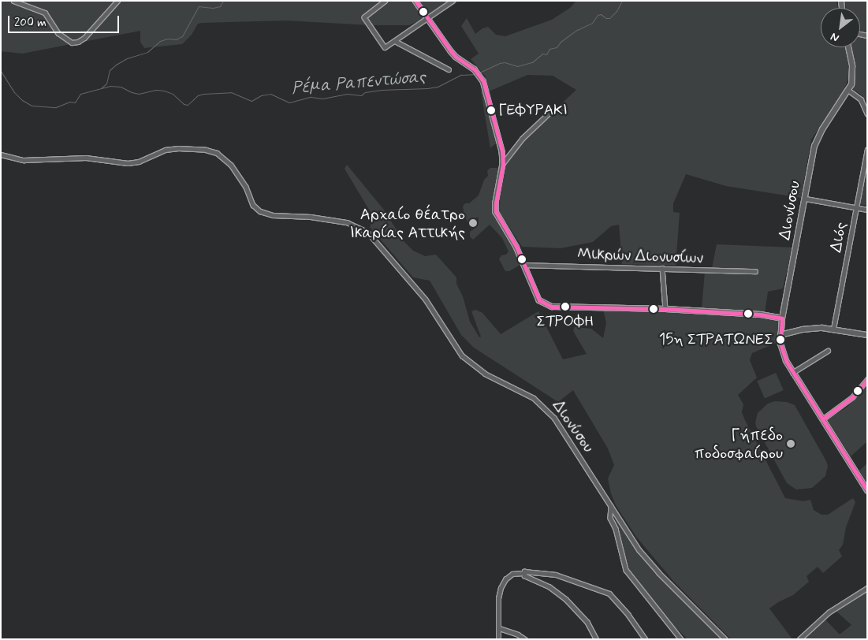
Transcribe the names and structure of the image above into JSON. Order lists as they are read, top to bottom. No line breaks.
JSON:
{"streets":{"main road":["Διονύσου"],"street":["Διός","Μικρών Διονυσίων"]},"water":["Ρέμα Ραπεντώσας"],"places":["ΓΕΦΥΡΑΚΙ","Αρχαίο θέατρο Ικαρίας Αττικής","ΣΤΡΟΦΗ","15η ΣΤΡΑΤΩΝΕΣ","Γήπεδο ποδοσφαίρου"],"scale_bar":"200 m","north":"bottom left"}
